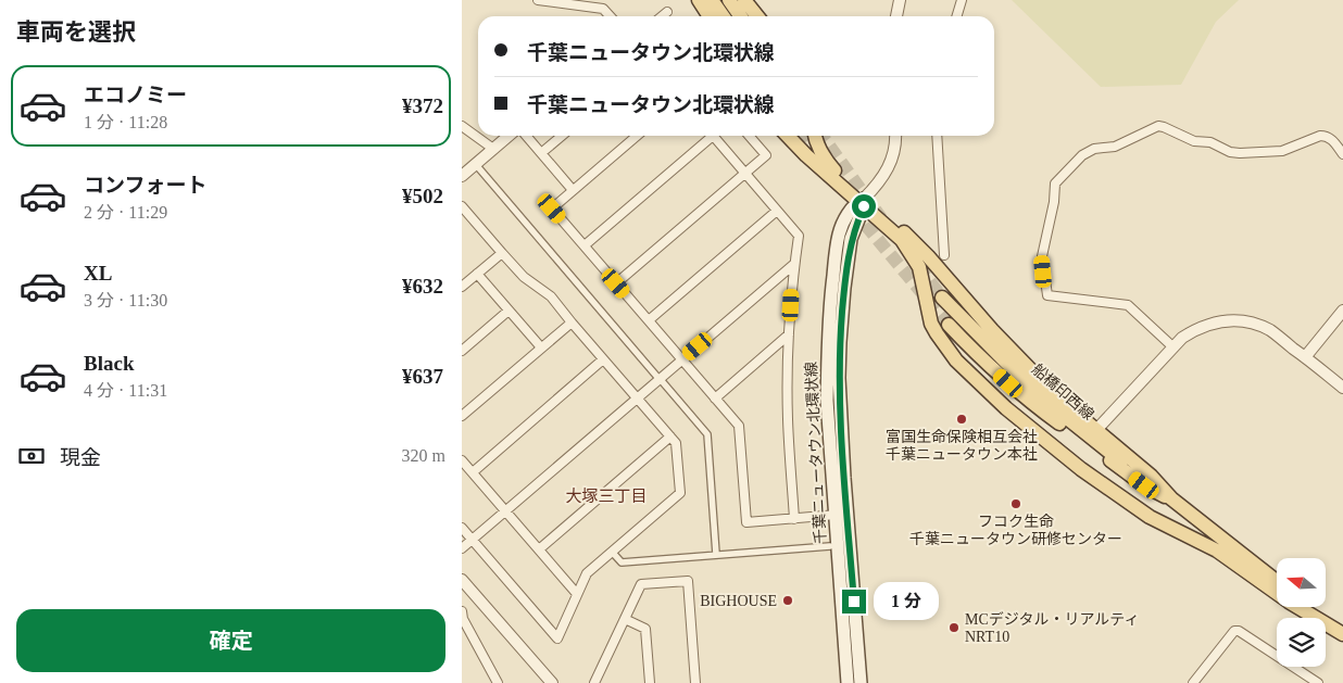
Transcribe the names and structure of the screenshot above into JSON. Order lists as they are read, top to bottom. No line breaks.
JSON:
{"streets":{"main road":["船橋印西線","千葉ニュータウン北環状線"]},"districts":["大塚三丁目"],"places":["富国生命保険相互会社 千葉ニュータウン本社","フコク生命 千葉ニュータウン研修センター","BIGHOUSE","MCデジタル・リアルティ NRT10"],"north":"left","page":{"heading":"車両を選択","banner":["千葉ニュータウン北環状線","千葉ニュータウン北環状線"],"list":[{"name":"エコノミー","note":"1 分 · 11:28","value":"¥372"},{"name":"コンフォート","note":"2 分 · 11:29","value":"¥502"},{"name":"XL","note":"3 分 · 11:30","value":"¥632"},{"name":"Black","note":"4 分 · 11:31","value":"¥637"}],"pay":["現金","320 m"],"bubble":"1 分","buttons":"確定"}}
